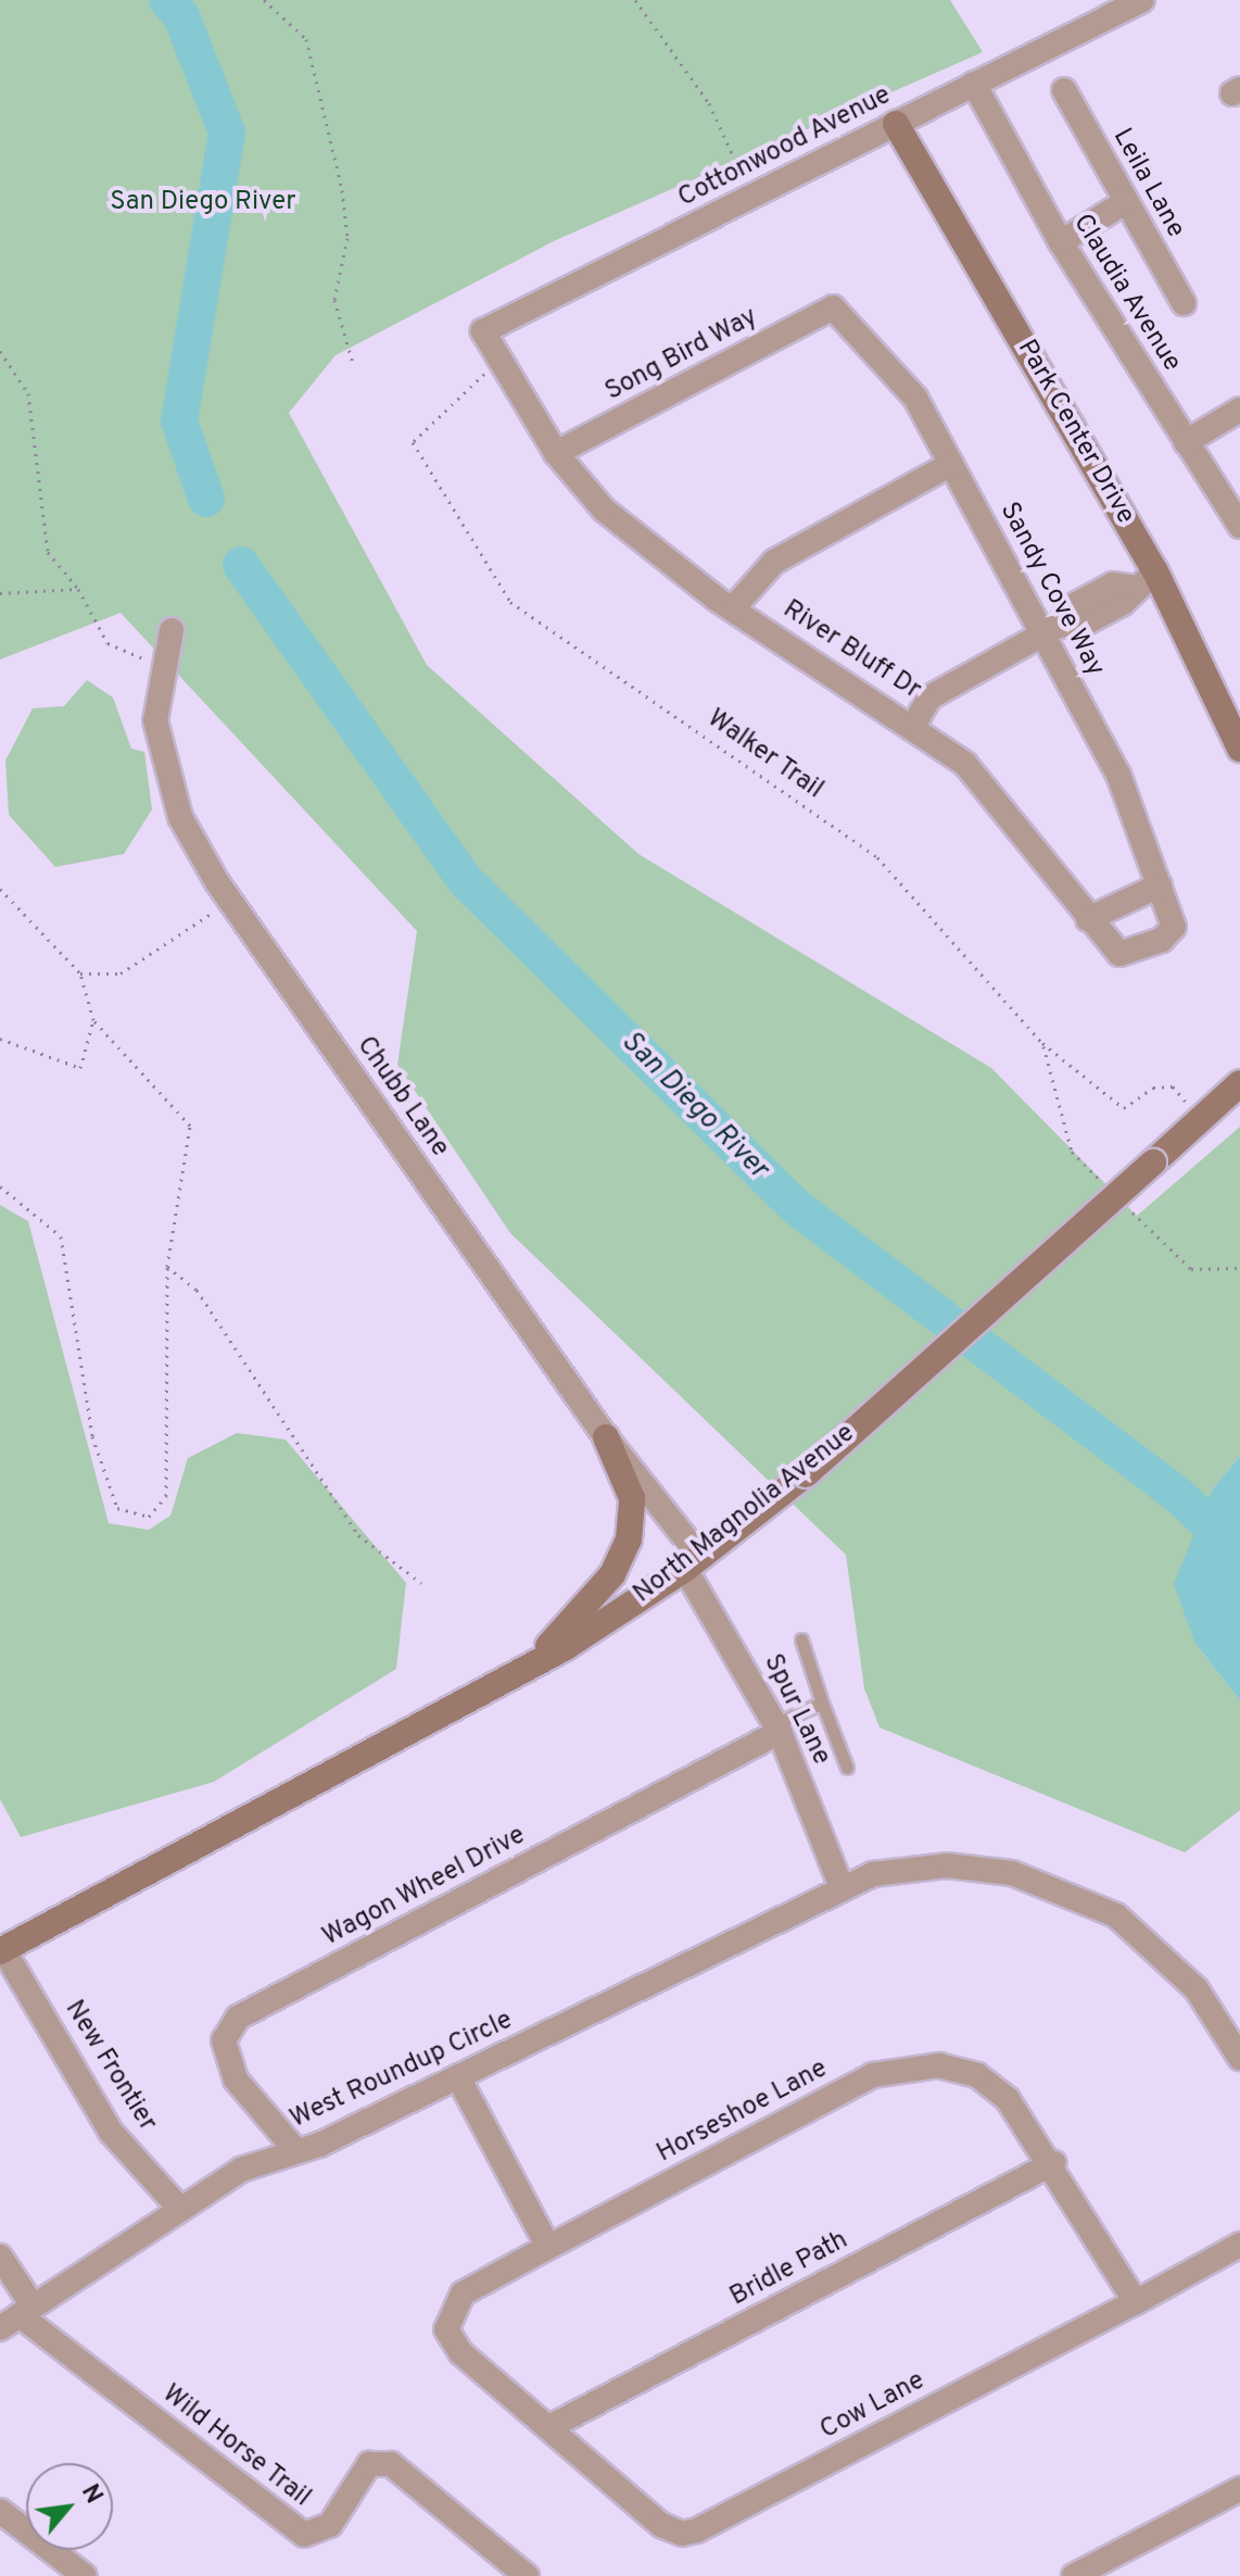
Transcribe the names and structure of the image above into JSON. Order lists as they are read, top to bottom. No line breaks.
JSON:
{"streets":{"main road":["Park Center Drive","North Magnolia Avenue"],"street":["Cottonwood Avenue","Leila Lane","Claudia Avenue","Song Bird Way","Sandy Cove Way","River Bluff Dr","Chubb Lane","Spur Lane","Wagon Wheel Drive","New Frontier","West Roundup Circle","Horseshoe Lane","Bridle Path","Cow Lane","Wild Horse Trail"],"path":["Walker Trail"]},"crossings":[["Cottonwood Avenue","Claudia Avenue"],["Cottonwood Avenue","Park Center Drive"],["Cottonwood Avenue","River Bluff Dr"],["Cottonwood Avenue","Walker Trail"],["Song Bird Way","Sandy Cove Way"],["Song Bird Way","River Bluff Dr"],["Sandy Cove Way","River Bluff Dr"],["River Bluff Dr","Walker Trail"],["Walker Trail","North Magnolia Avenue"],["Chubb Lane","North Magnolia Avenue"],["Chubb Lane","Spur Lane"],["North Magnolia Avenue","Spur Lane"],["North Magnolia Avenue","New Frontier"],["Spur Lane","Wagon Wheel Drive"],["Spur Lane","West Roundup Circle"],["Wagon Wheel Drive","West Roundup Circle"],["New Frontier","West Roundup Circle"],["West Roundup Circle","Wild Horse Trail"],["Horseshoe Lane","Bridle Path"],["Horseshoe Lane","Cow Lane"],["Bridle Path","Cow Lane"]],"water":["San Diego River"],"parks":["San Diego River"],"north":"top right"}
